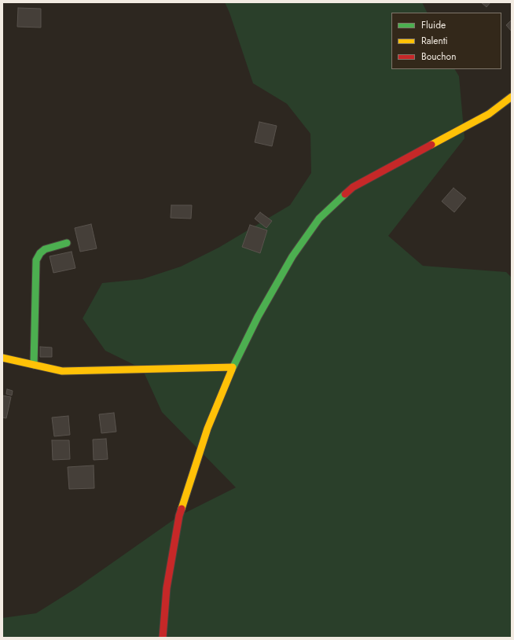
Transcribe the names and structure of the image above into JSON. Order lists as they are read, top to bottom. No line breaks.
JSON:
{"legend":["Fluide","Ralenti","Bouchon"]}
